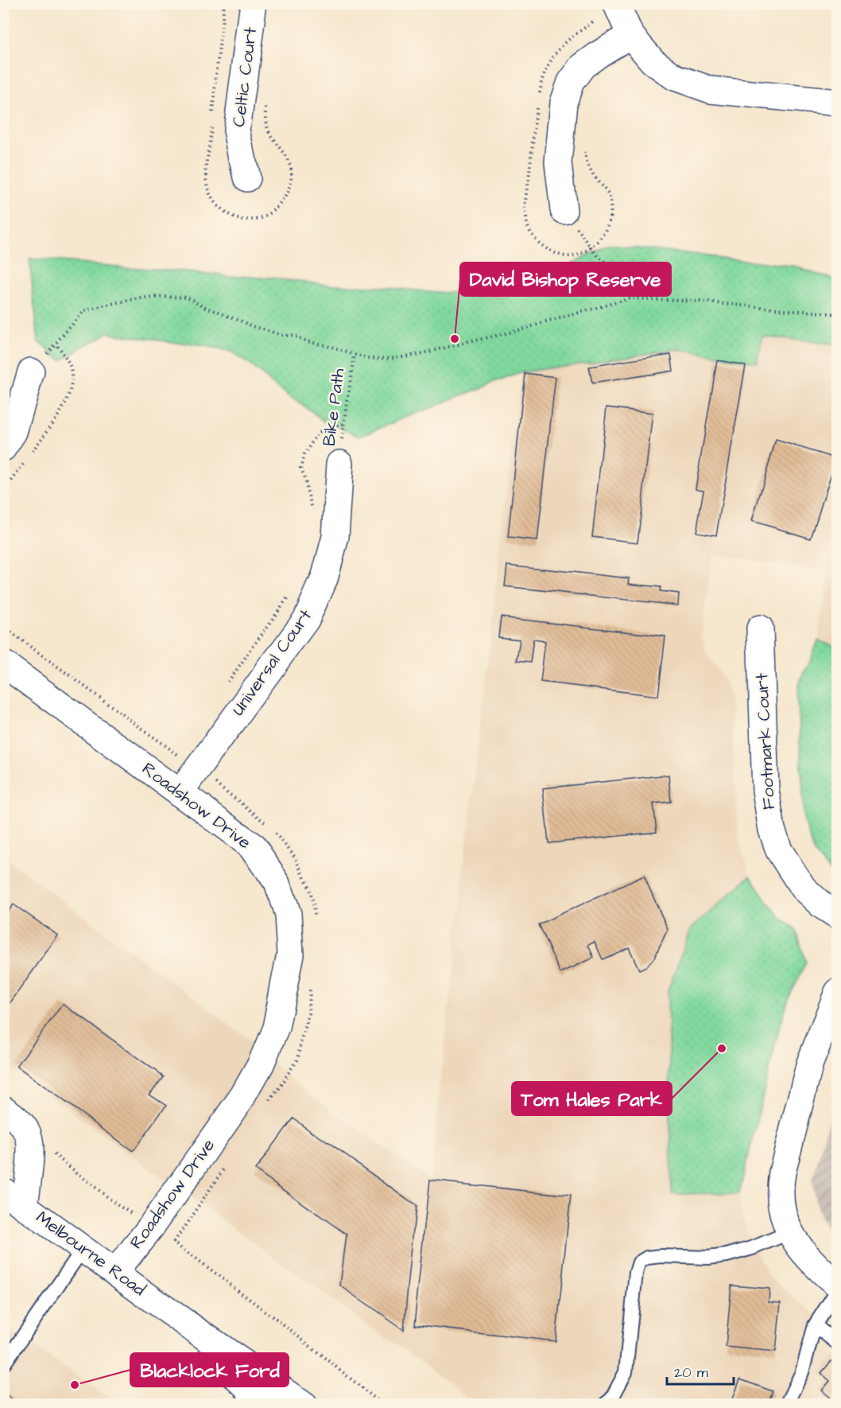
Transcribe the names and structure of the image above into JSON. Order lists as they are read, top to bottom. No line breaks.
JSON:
{"streets":{"street":["Celtic Court","Universal Court","Footmark Court","Roadshow Drive","Melbourne Road"],"path":["Bike Path"]},"crossings":[["Bike Path","Universal Court"],["Universal Court","Roadshow Drive"],["Roadshow Drive","Melbourne Road"]],"places":["David Bishop Reserve","Tom Hales Park","Blacklock Ford"],"scale_bar":"20 m"}
